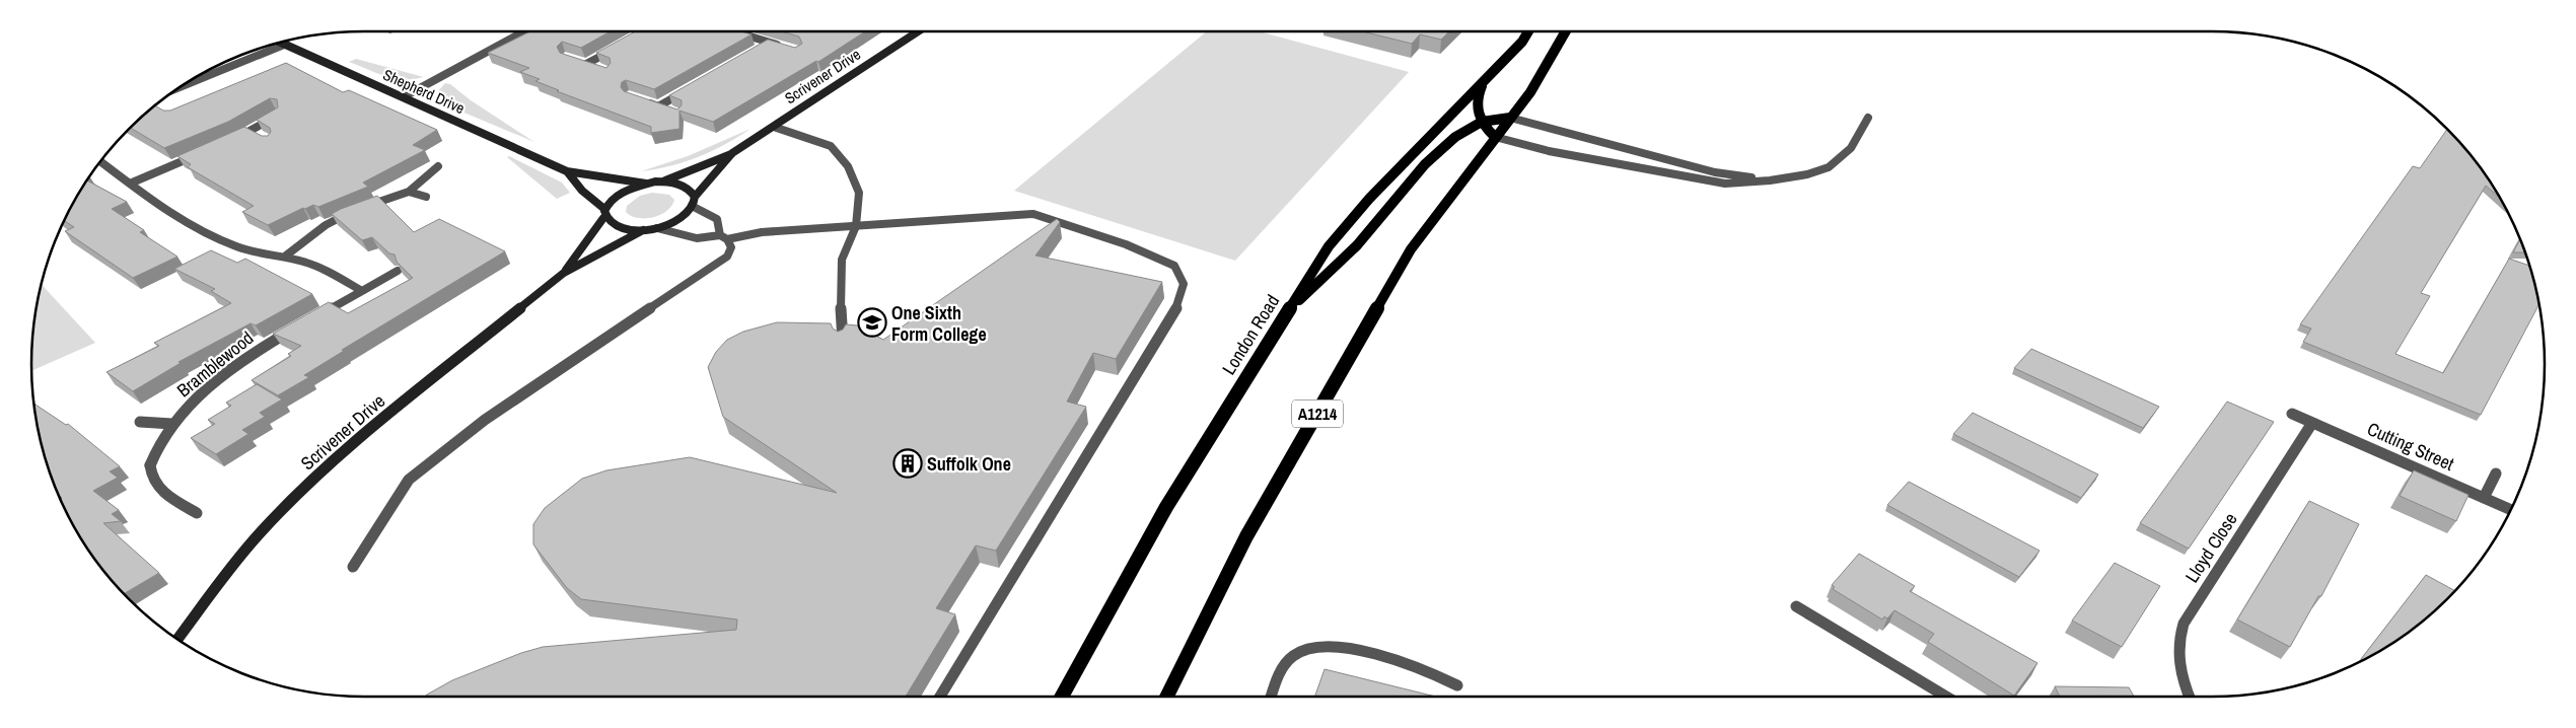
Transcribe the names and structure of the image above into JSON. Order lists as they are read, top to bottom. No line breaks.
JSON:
{"streets":{"main road":["London Road","A1214"],"street":["Scrivener Drive","Shepherd Drive","Bramblewood","Cutting Street","Lloyd Close"]},"crossings":[["Scrivener Drive","Shepherd Drive"],["Cutting Street","Lloyd Close"]],"places":{"school or university":["One Sixth Form College"],"building":["Suffolk One"]}}
